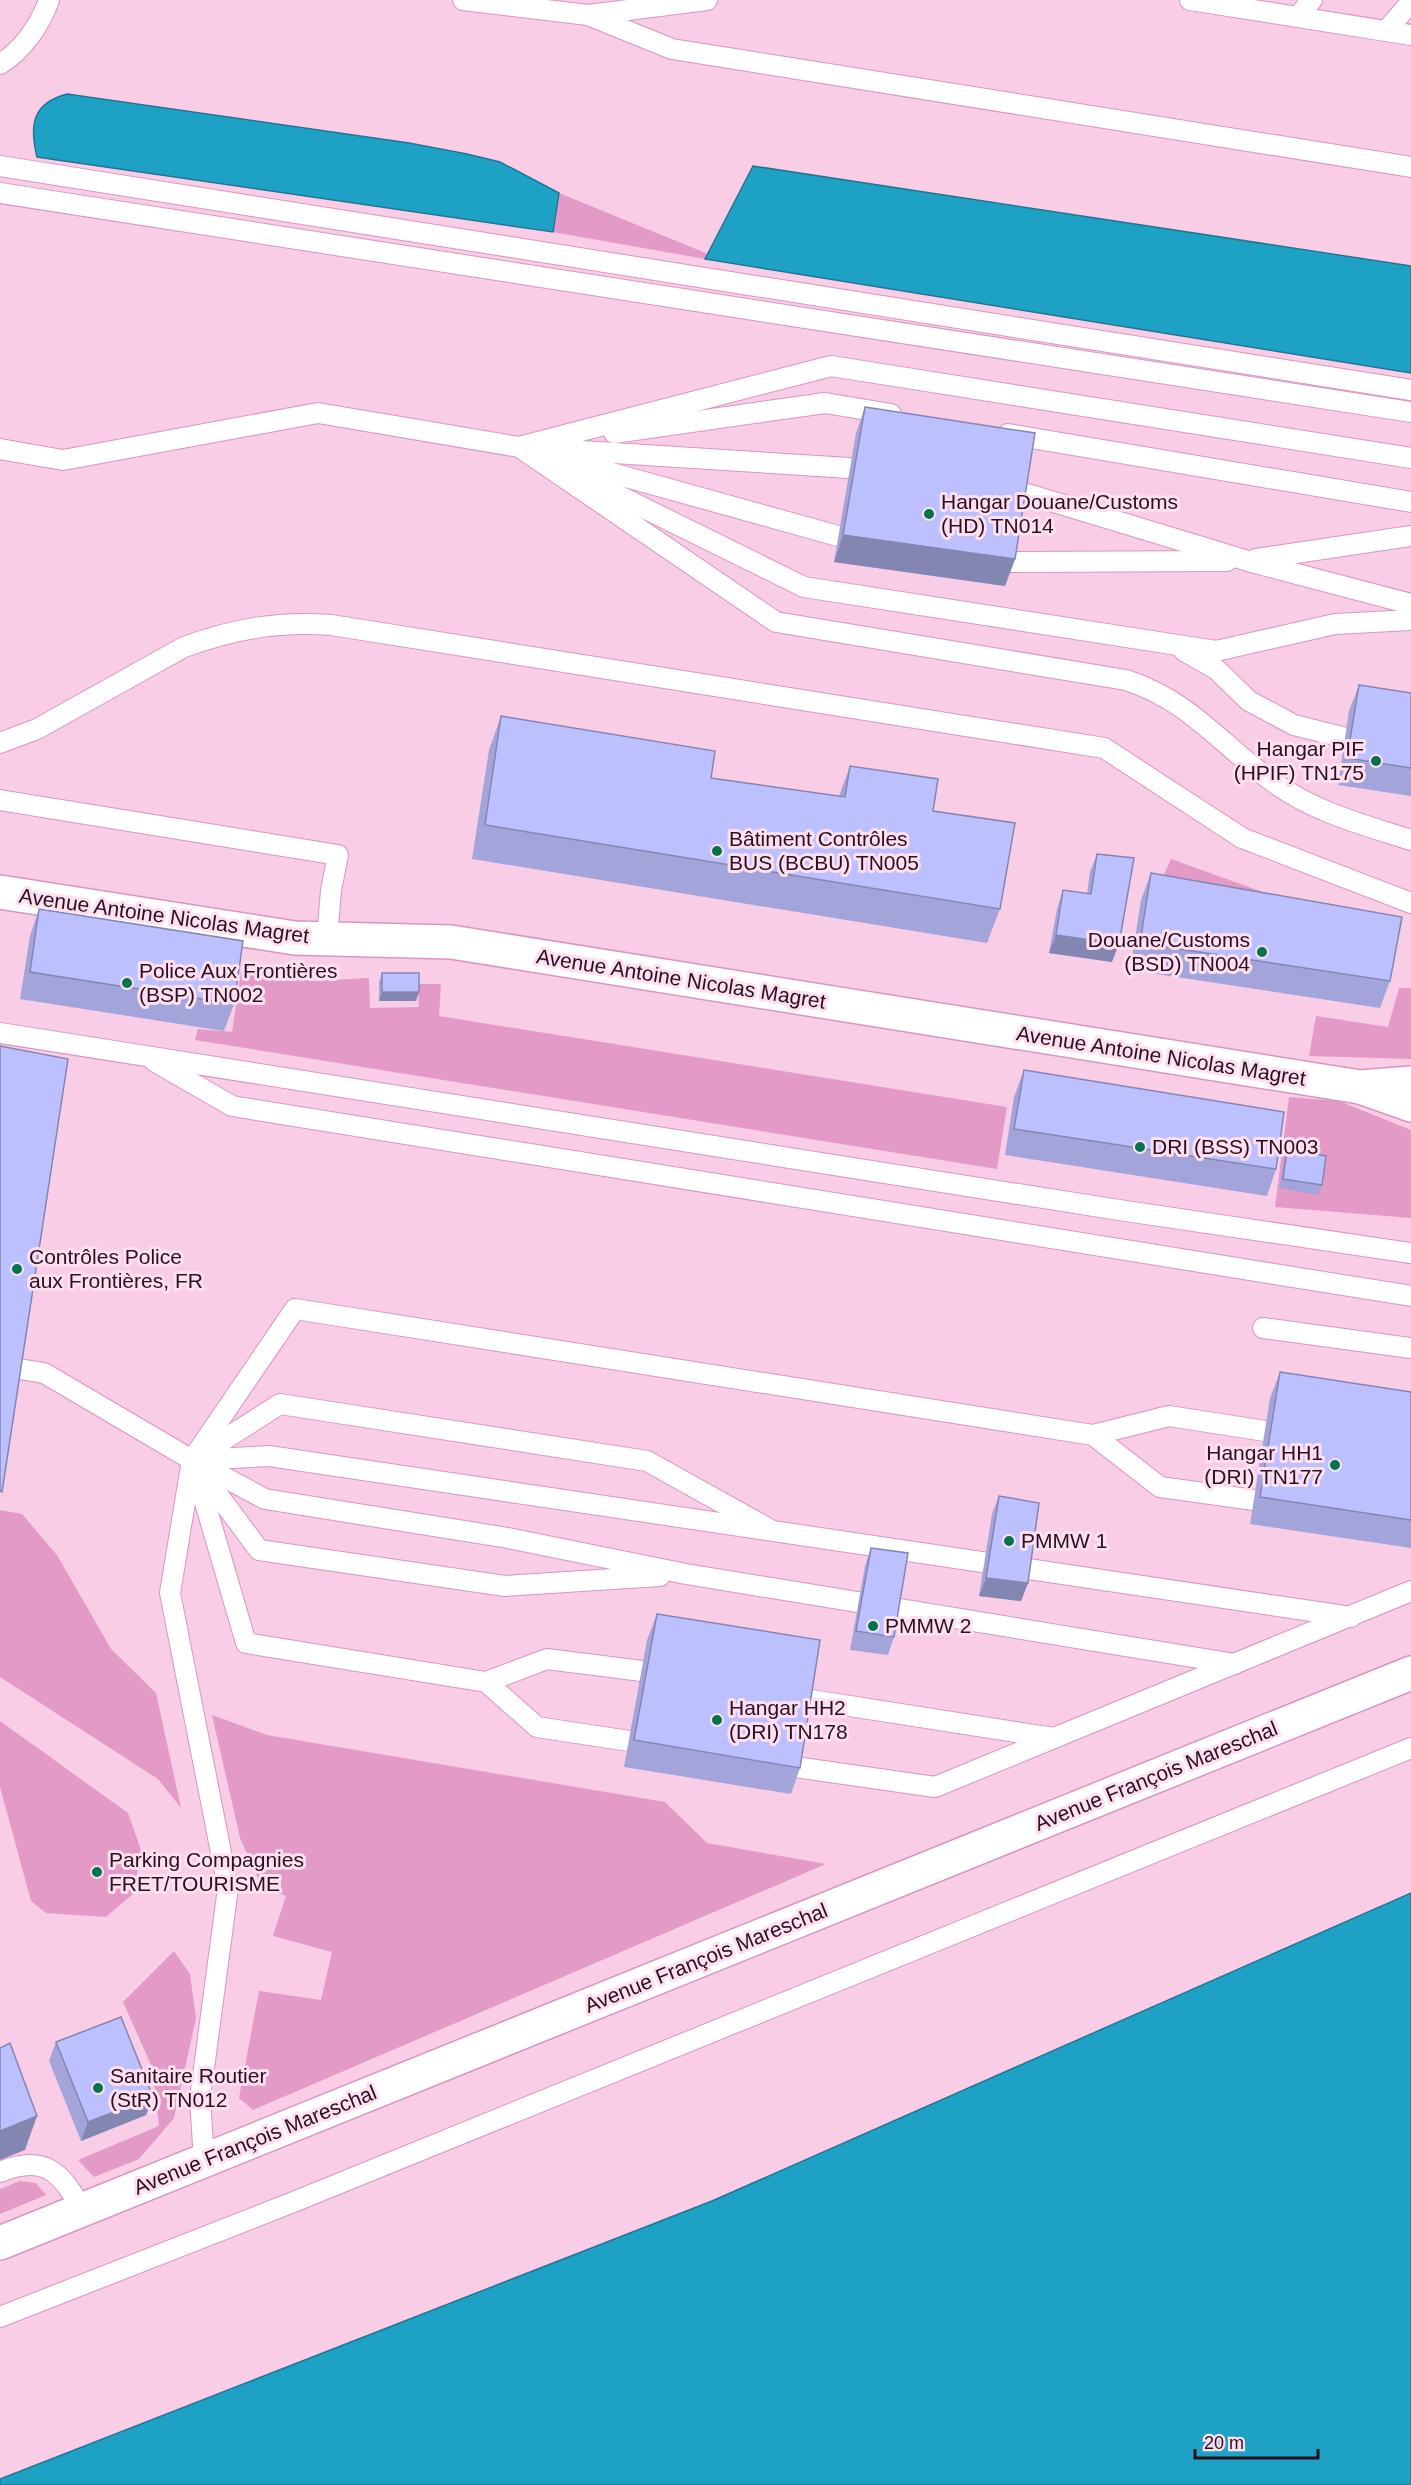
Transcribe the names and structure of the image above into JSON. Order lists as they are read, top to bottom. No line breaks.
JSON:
{"streets":{"street":["Avenue Antoine Nicolas Magret","Avenue François Mareschal"]},"places":["Hangar Douane/Customs (HD) TN014","Hangar PIF (HPIF) TN175","Bâtiment Contrôles BUS (BCBU) TN005","Douane/Customs (BSD) TN004","Police Aux Frontières (BSP) TN002","DRI (BSS) TN003","Contrôles Police aux Frontières, FR","Hangar HH1 (DRI) TN177","PMMW 1","PMMW 2","Hangar HH2 (DRI) TN178","Parking Compagnies FRET/TOURISME","Sanitaire Routier (StR) TN012"],"scale_bar":"20 m"}
